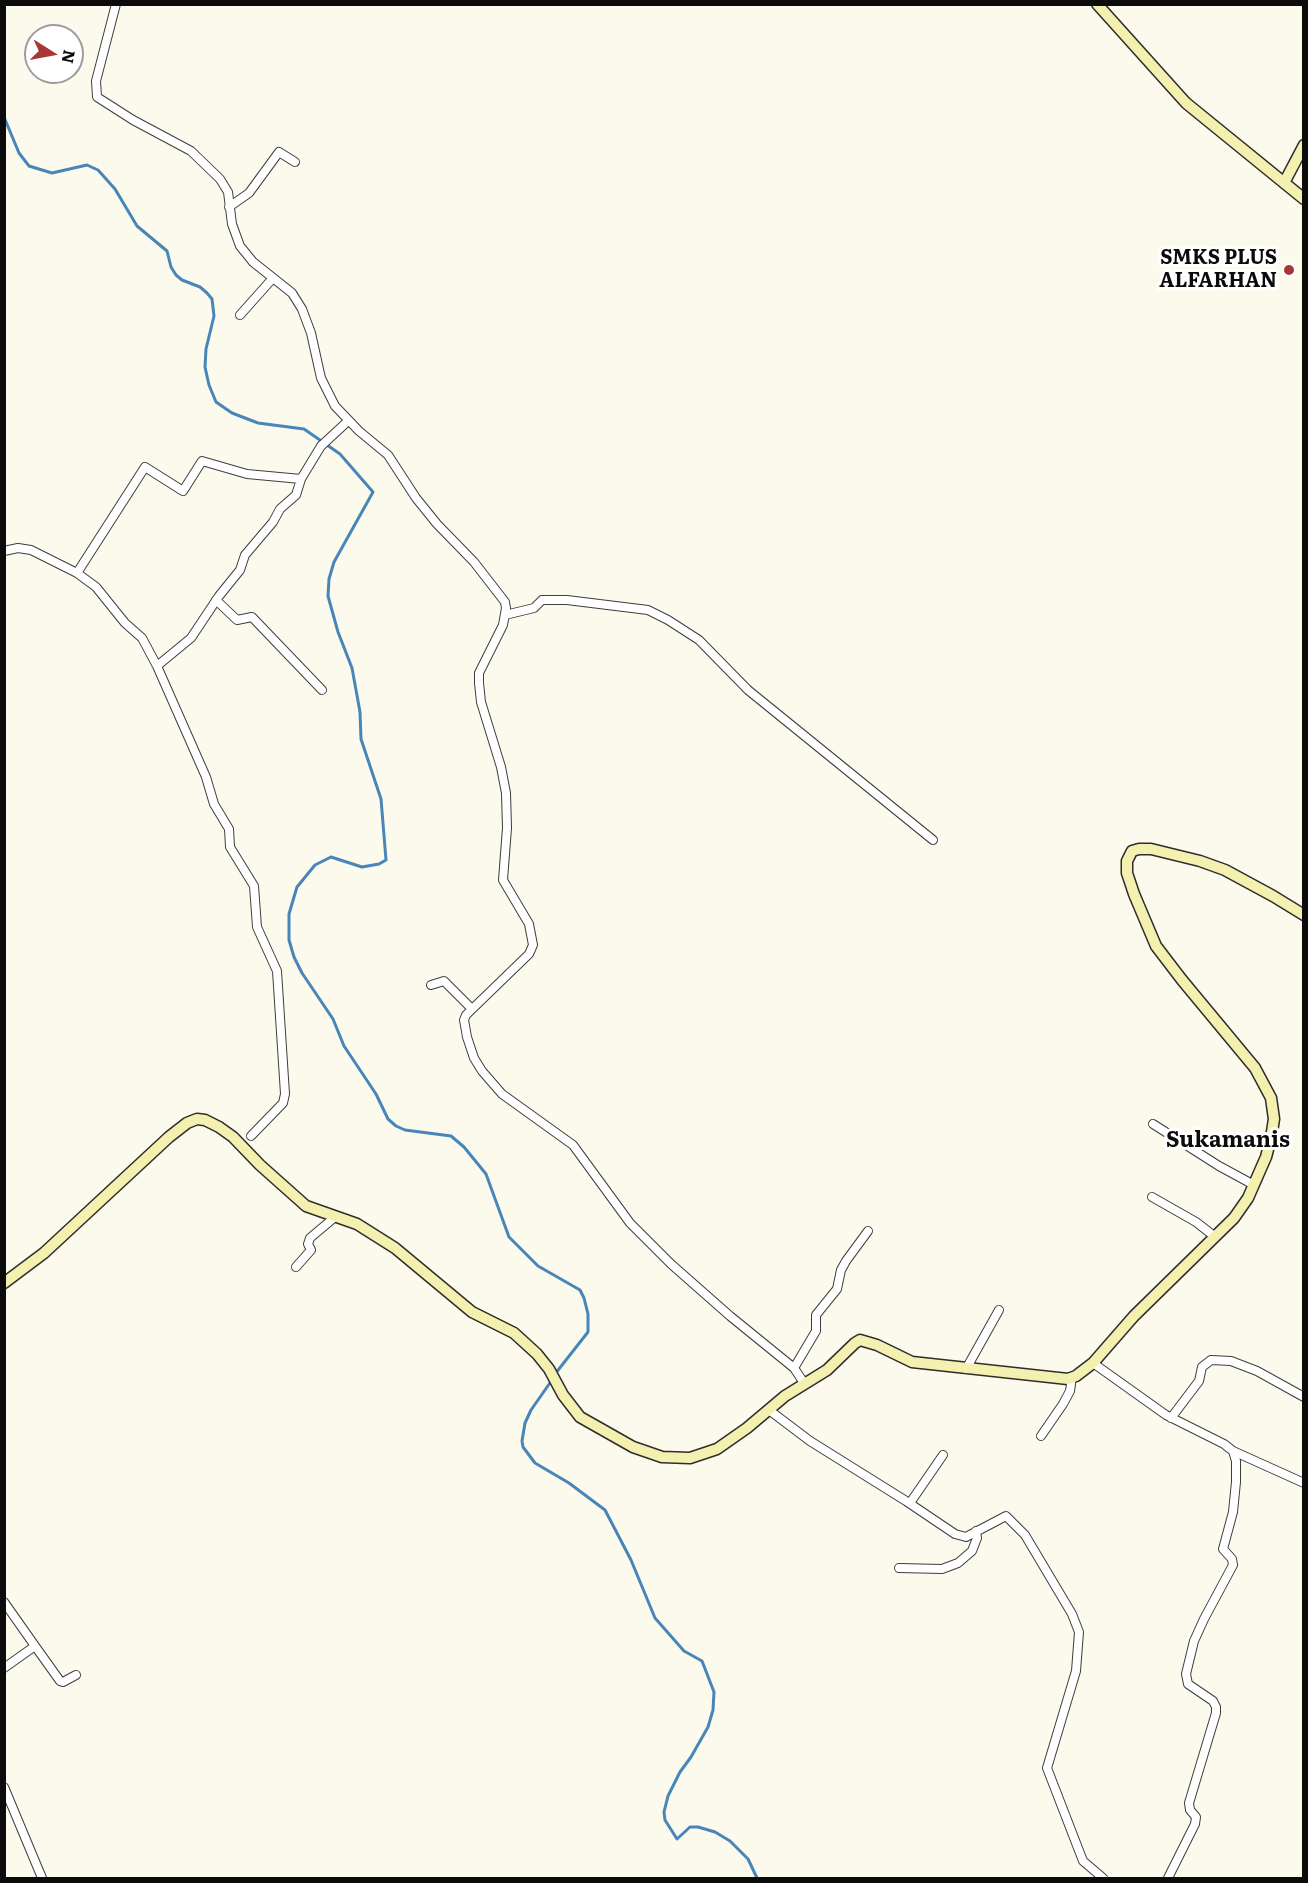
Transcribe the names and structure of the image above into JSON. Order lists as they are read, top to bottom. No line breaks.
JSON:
{"districts":["Sukamanis"],"places":["SMKS PLUS ALFARHAN"],"north":"right"}
